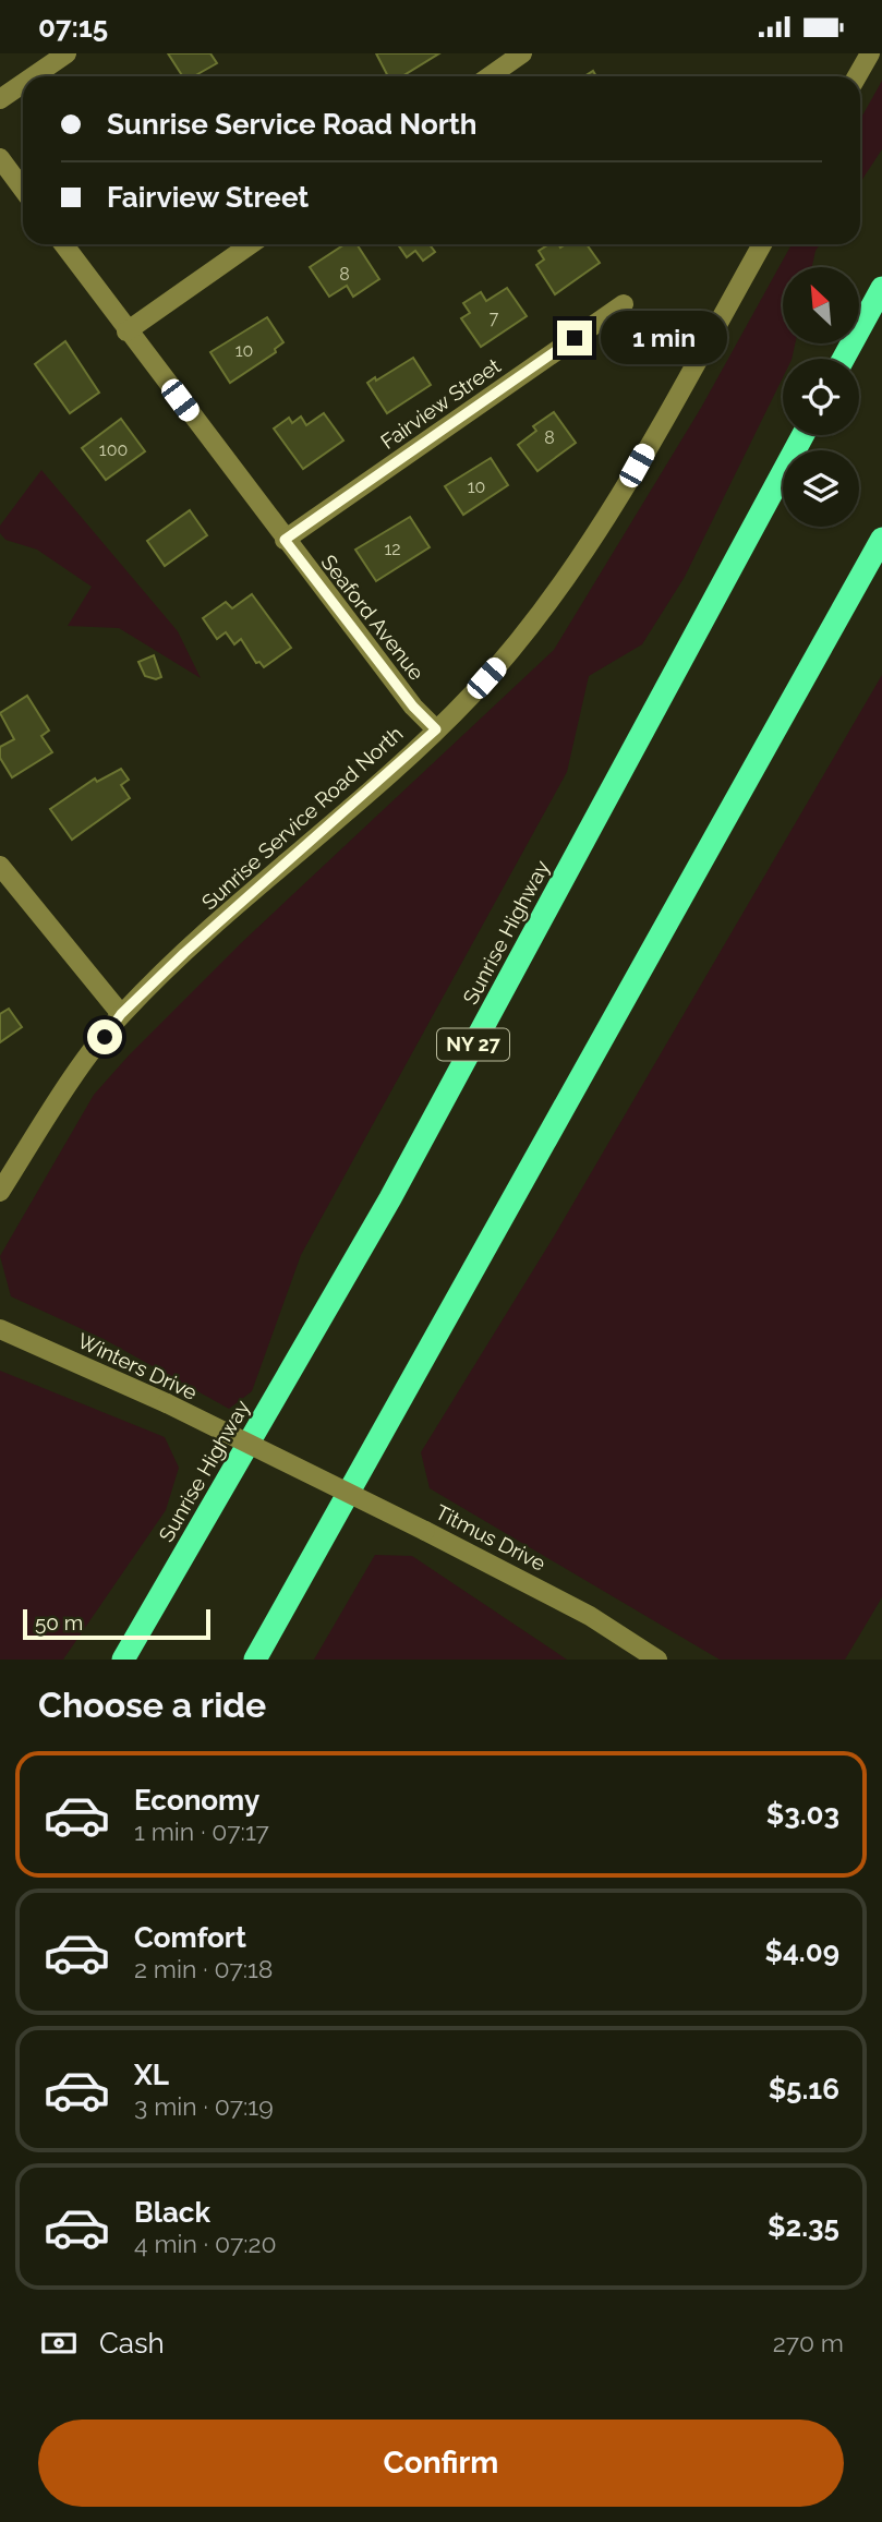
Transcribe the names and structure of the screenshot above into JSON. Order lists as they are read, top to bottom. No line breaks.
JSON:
{"streets":{"highway":["Sunrise Highway","NY 27"],"street":["Fairview Street","Seaford Avenue","Sunrise Service Road North","Winters Drive","Titmus Drive"]},"crossings":[["Fairview Street","Seaford Avenue"],["Seaford Avenue","Sunrise Service Road North"],["Winters Drive","Titmus Drive"]],"house_numbers":["8","7","10","8","100","10","12"],"scale_bar":"50 m","north":"top left","page":{"status":"07:15","banner":["Sunrise Service Road North","Fairview Street"],"bubble":"1 min","scale":"50 m","heading":"Choose a ride","list":[{"name":"Economy","note":"1 min · 07:17","value":"$3.03"},{"name":"Comfort","note":"2 min · 07:18","value":"$4.09"},{"name":"XL","note":"3 min · 07:19","value":"$5.16"},{"name":"Black","note":"4 min · 07:20","value":"$2.35"}],"pay":["Cash","270 m"],"buttons":"Confirm"}}
